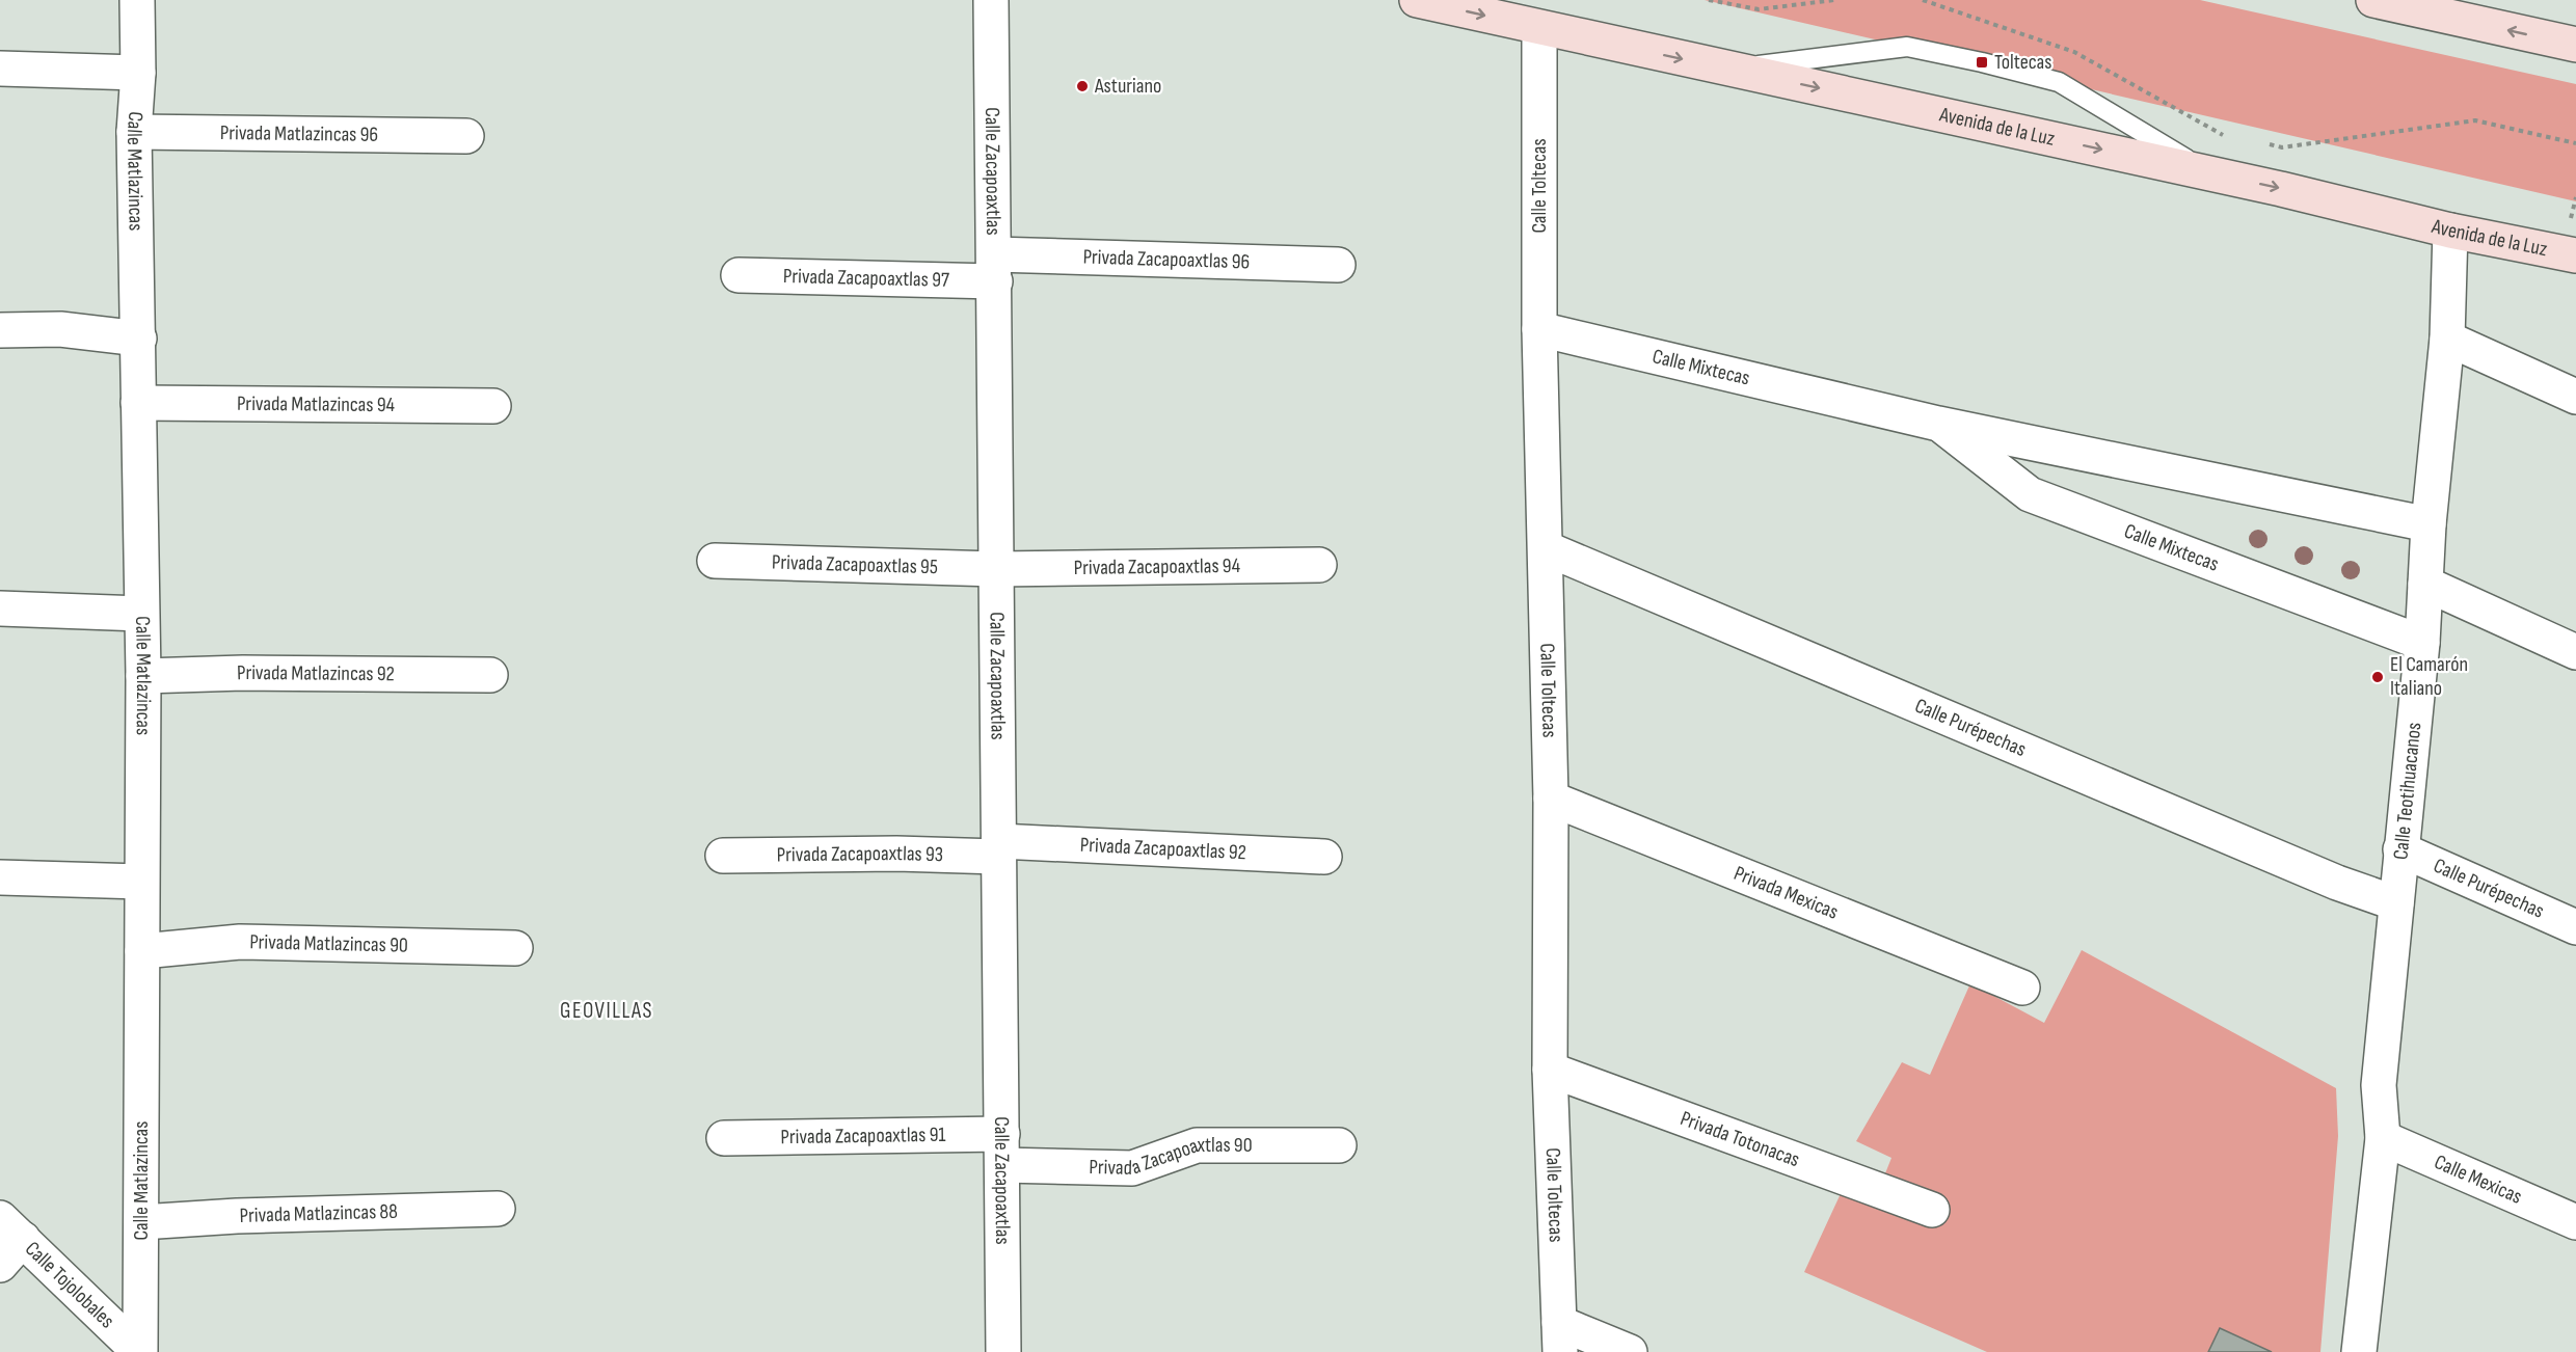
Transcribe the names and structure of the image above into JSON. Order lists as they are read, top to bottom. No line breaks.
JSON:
{"streets":{"main road":["Avenida de la Luz"],"street":["Privada Matlazincas 96","Calle Matlazincas","Calle Zacapoaxtlas","Calle Toltecas","Privada Zacapoaxtlas 96","Privada Zacapoaxtlas 97","Calle Mixtecas","Privada Matlazincas 94","Privada Zacapoaxtlas 95","Privada Zacapoaxtlas 94","Privada Matlazincas 92","Calle Purépechas","Calle Teotihuacanos","Privada Zacapoaxtlas 92","Privada Zacapoaxtlas 93","Privada Mexicas","Privada Matlazincas 90","Privada Zacapoaxtlas 91","Privada Totonacas","Privada Zacapoaxtlas 90","Calle Mexicas","Privada Matlazincas 88","Calle Tojolobales"]},"crossings":[["Avenida de la Luz","Calle Toltecas"],["Avenida de la Luz","Calle Teotihuacanos"],["Privada Matlazincas 96","Calle Matlazincas"],["Calle Matlazincas","Privada Matlazincas 94"],["Calle Matlazincas","Privada Matlazincas 92"],["Calle Matlazincas","Privada Matlazincas 90"],["Calle Matlazincas","Privada Matlazincas 88"],["Calle Matlazincas","Calle Tojolobales"],["Calle Zacapoaxtlas","Privada Zacapoaxtlas 96"],["Calle Zacapoaxtlas","Privada Zacapoaxtlas 97"],["Calle Zacapoaxtlas","Privada Zacapoaxtlas 95"],["Calle Zacapoaxtlas","Privada Zacapoaxtlas 94"],["Calle Zacapoaxtlas","Privada Zacapoaxtlas 92"],["Calle Zacapoaxtlas","Privada Zacapoaxtlas 93"],["Calle Zacapoaxtlas","Privada Zacapoaxtlas 91"],["Calle Zacapoaxtlas","Privada Zacapoaxtlas 90"],["Calle Toltecas","Calle Mixtecas"],["Calle Toltecas","Calle Purépechas"],["Calle Toltecas","Privada Mexicas"],["Calle Toltecas","Privada Totonacas"],["Privada Zacapoaxtlas 96","Privada Zacapoaxtlas 97"],["Calle Mixtecas","Calle Teotihuacanos"],["Privada Zacapoaxtlas 95","Privada Zacapoaxtlas 94"],["Calle Purépechas","Calle Teotihuacanos"],["Calle Teotihuacanos","Calle Mexicas"],["Privada Zacapoaxtlas 92","Privada Zacapoaxtlas 93"],["Privada Zacapoaxtlas 91","Privada Zacapoaxtlas 90"]],"one_way":["Avenida de la Luz"],"districts":["GEOVILLAS"],"places":{"transit":["Toltecas"],"other":["Asturiano","El Camarón Italiano"]}}
